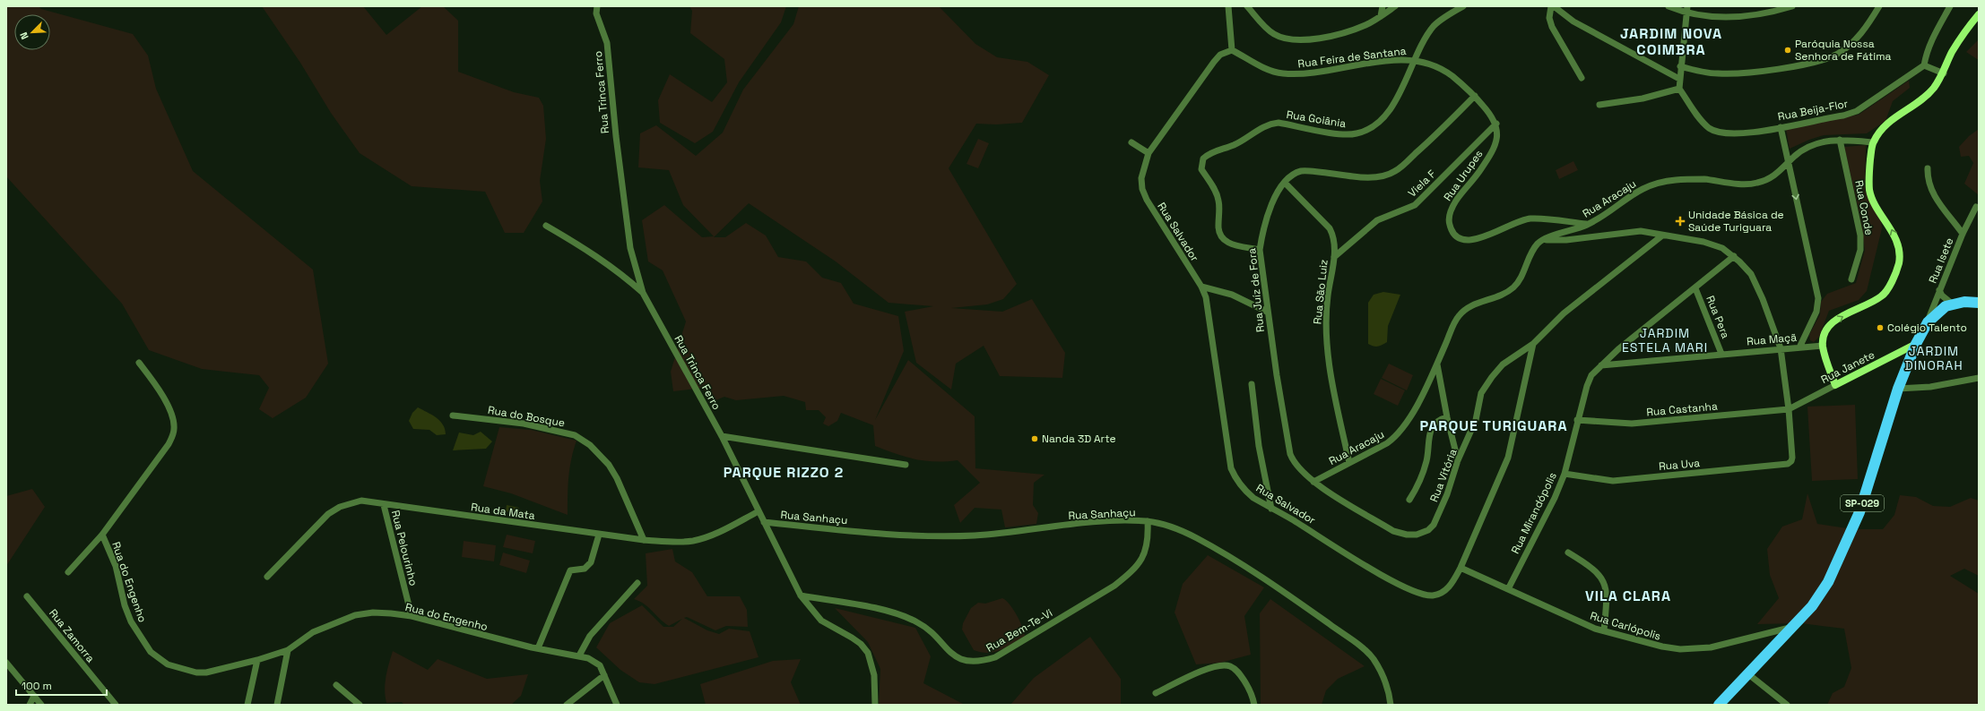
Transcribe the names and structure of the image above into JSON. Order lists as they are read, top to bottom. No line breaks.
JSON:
{"streets":{"highway":["SP-029"],"street":["Rua Feira de Santana","Rua Trinca Ferro","Rua Beija-Flor","Rua Goiânia","Rua Urupes","Viela F","Rua Aracaju","Rua Conde","Rua Salvador","Rua Isete","Rua Juíz de Fora","Rua São Luiz","Rua Pera","Rua Maçã","Rua Janete","Rua Castanha","Rua do Bosque","Rua Uva","Rua Vitória","Rua da Mata","Rua Mirandópolis","Rua Sanhaçu","Rua Pelourinho","Rua do Engenho","Rua Carlópolis","Rua Bem-Te-Vi","Rua Zamorra"]},"crossings":[["Rua Feira de Santana","Rua Goiânia"],["Rua Feira de Santana","Rua Salvador"],["Rua Trinca Ferro","Rua da Mata"],["Rua Trinca Ferro","Rua Sanhaçu"],["Rua Trinca Ferro","Rua Bem-Te-Vi"],["Rua Goiânia","Rua Juíz de Fora"],["Rua Urupes","Viela F"],["Rua Urupes","Rua Aracaju"],["Viela F","Rua São Luiz"],["Rua Aracaju","Rua Conde"],["Rua Aracaju","Rua São Luiz"],["Rua Aracaju","Rua Vitória"],["Rua Salvador","Rua Vitória"],["Rua Salvador","Rua Carlópolis"],["Rua Isete","SP-029"],["Rua Juíz de Fora","Rua São Luiz"],["Rua Juíz de Fora","Rua Vitória"],["Rua Pera","Rua Maçã"],["Rua Pera","Rua Mirandópolis"],["Rua Maçã","Rua Mirandópolis"],["Rua Janete","Rua Castanha"],["Rua Janete","Rua Uva"],["Rua Janete","SP-029"],["Rua Castanha","Rua Uva"],["Rua Castanha","Rua Mirandópolis"],["Rua do Bosque","Rua da Mata"],["Rua Uva","Rua Mirandópolis"],["SP-029","Rua Carlópolis"],["Rua da Mata","Rua Pelourinho"],["Rua Mirandópolis","Rua Carlópolis"],["Rua Sanhaçu","Rua Bem-Te-Vi"],["Rua Pelourinho","Rua do Engenho"]],"districts":["JARDIM NOVA COIMBRA","JARDIM ESTELA MARI","JARDIM DINORAH","PARQUE TURIGUARA","PARQUE RIZZO 2","VILA CLARA"],"places":{"other":["Paróquia Nossa Senhora de Fátima","Colégio Talento","Nanda 3D Arte"],"health":["Unidade Básica de Saúde Turiguara"]},"scale_bar":"100 m","north":"bottom left"}
